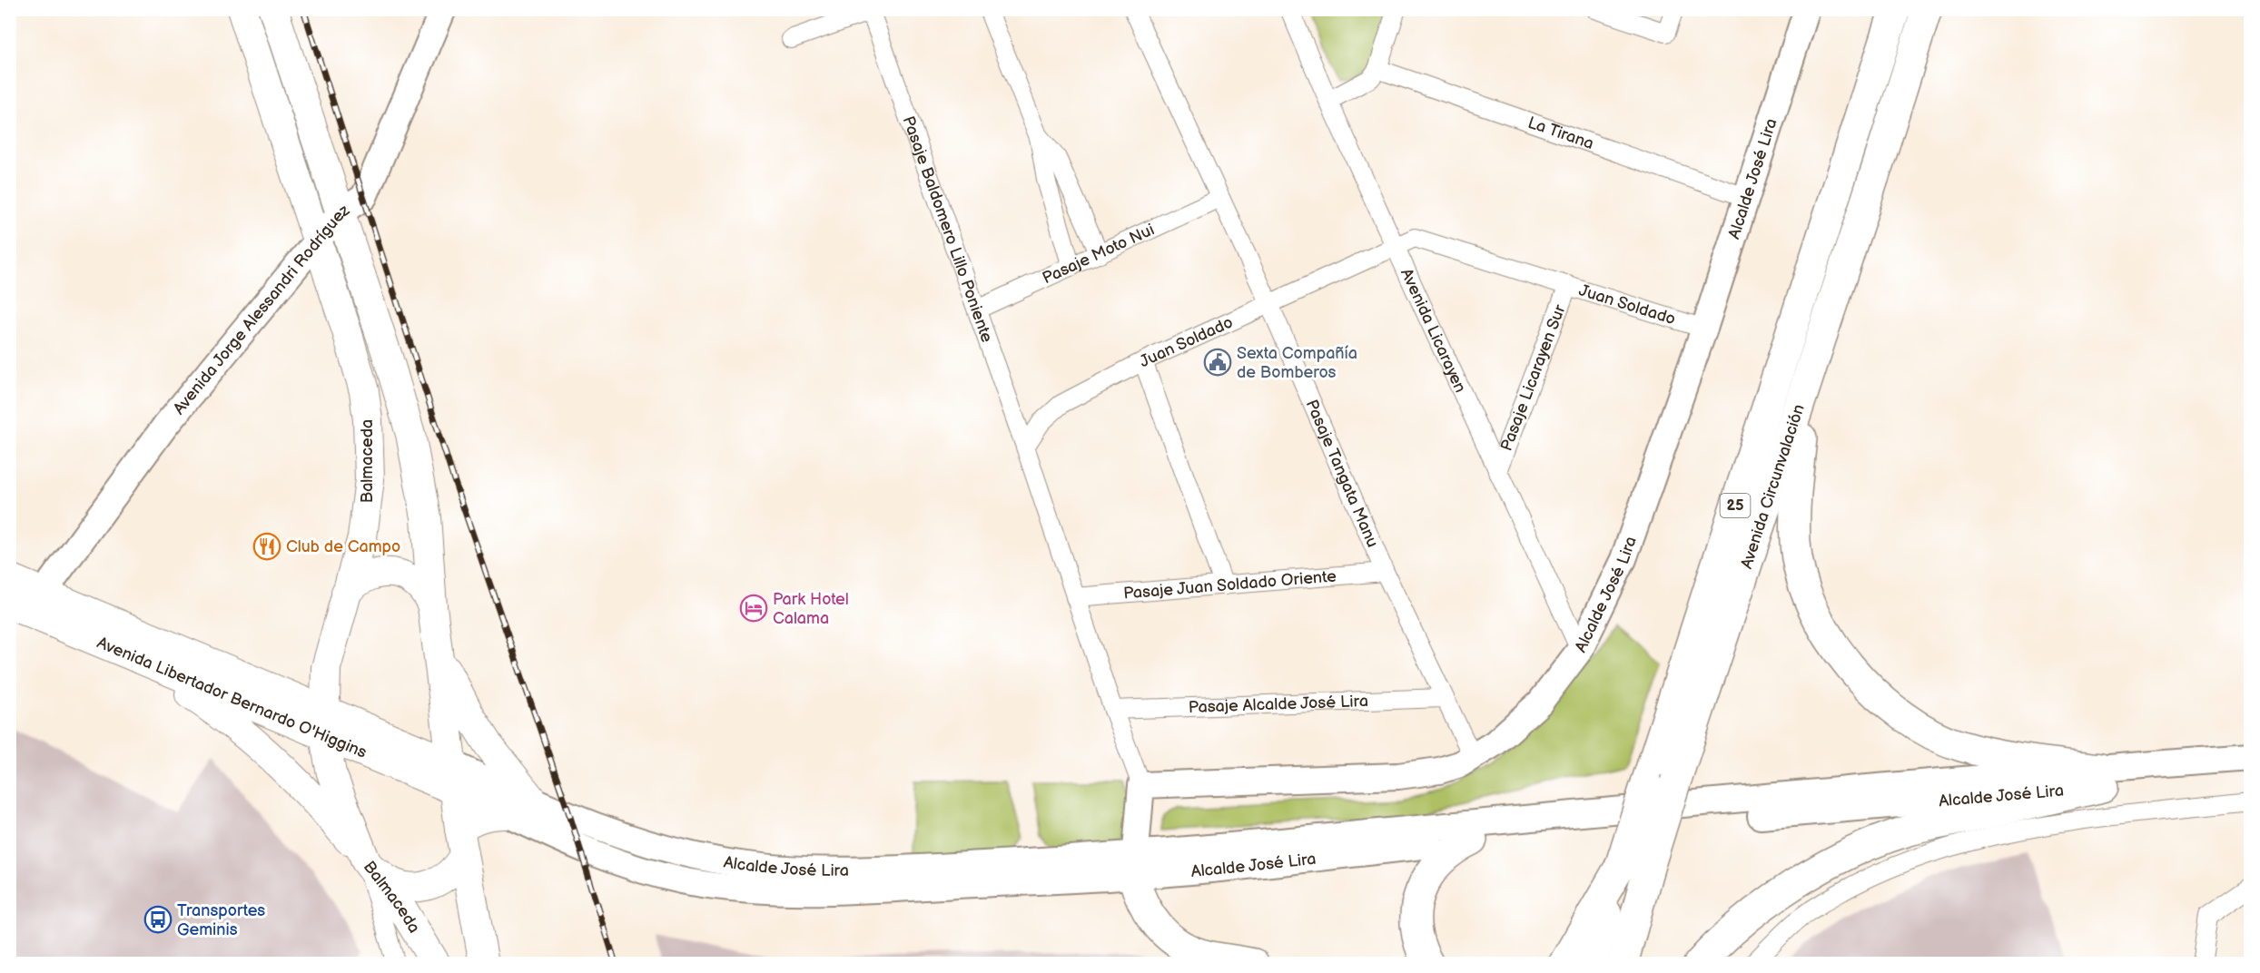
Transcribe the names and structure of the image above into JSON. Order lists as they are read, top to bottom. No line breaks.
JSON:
{"streets":{"highway":["Avenida Circunvalación","25"],"main road":["Balmaceda","Avenida Libertador Bernardo O'Higgins"],"street":["La Tirana","Alcalde José Lira","Pasaje Baldomero Lillo Poniente","Pasaje Moto Nui","Juan Soldado","Avenida Jorge Alessandri Rodríguez","Avenida Licarayen","Pasaje Licarayen Sur","Pasaje Tangata Manu","Pasaje Juan Soldado Oriente","Pasaje Alcalde José Lira"]},"crossings":[["La Tirana","Alcalde José Lira"],["Alcalde José Lira","Juan Soldado"],["Alcalde José Lira","Avenida Licarayen"],["Alcalde José Lira","Pasaje Tangata Manu"],["Alcalde José Lira","Avenida Libertador Bernardo O'Higgins"],["Pasaje Baldomero Lillo Poniente","Pasaje Moto Nui"],["Pasaje Baldomero Lillo Poniente","Juan Soldado"],["Pasaje Moto Nui","Pasaje Tangata Manu"],["Juan Soldado","Avenida Licarayen"],["Juan Soldado","Pasaje Licarayen Sur"],["Juan Soldado","Pasaje Tangata Manu"],["Avenida Jorge Alessandri Rodríguez","Balmaceda"],["Avenida Jorge Alessandri Rodríguez","Avenida Libertador Bernardo O'Higgins"],["Avenida Licarayen","Pasaje Licarayen Sur"],["Balmaceda","Avenida Libertador Bernardo O'Higgins"],["Pasaje Tangata Manu","Pasaje Juan Soldado Oriente"],["Pasaje Tangata Manu","Pasaje Alcalde José Lira"]],"places":{"public building":["Sexta Compañía de Bomberos"],"restaurant":["Club de Campo"],"hotel":["Park Hotel Calama"],"bus stop":["Transportes Geminis"]}}
